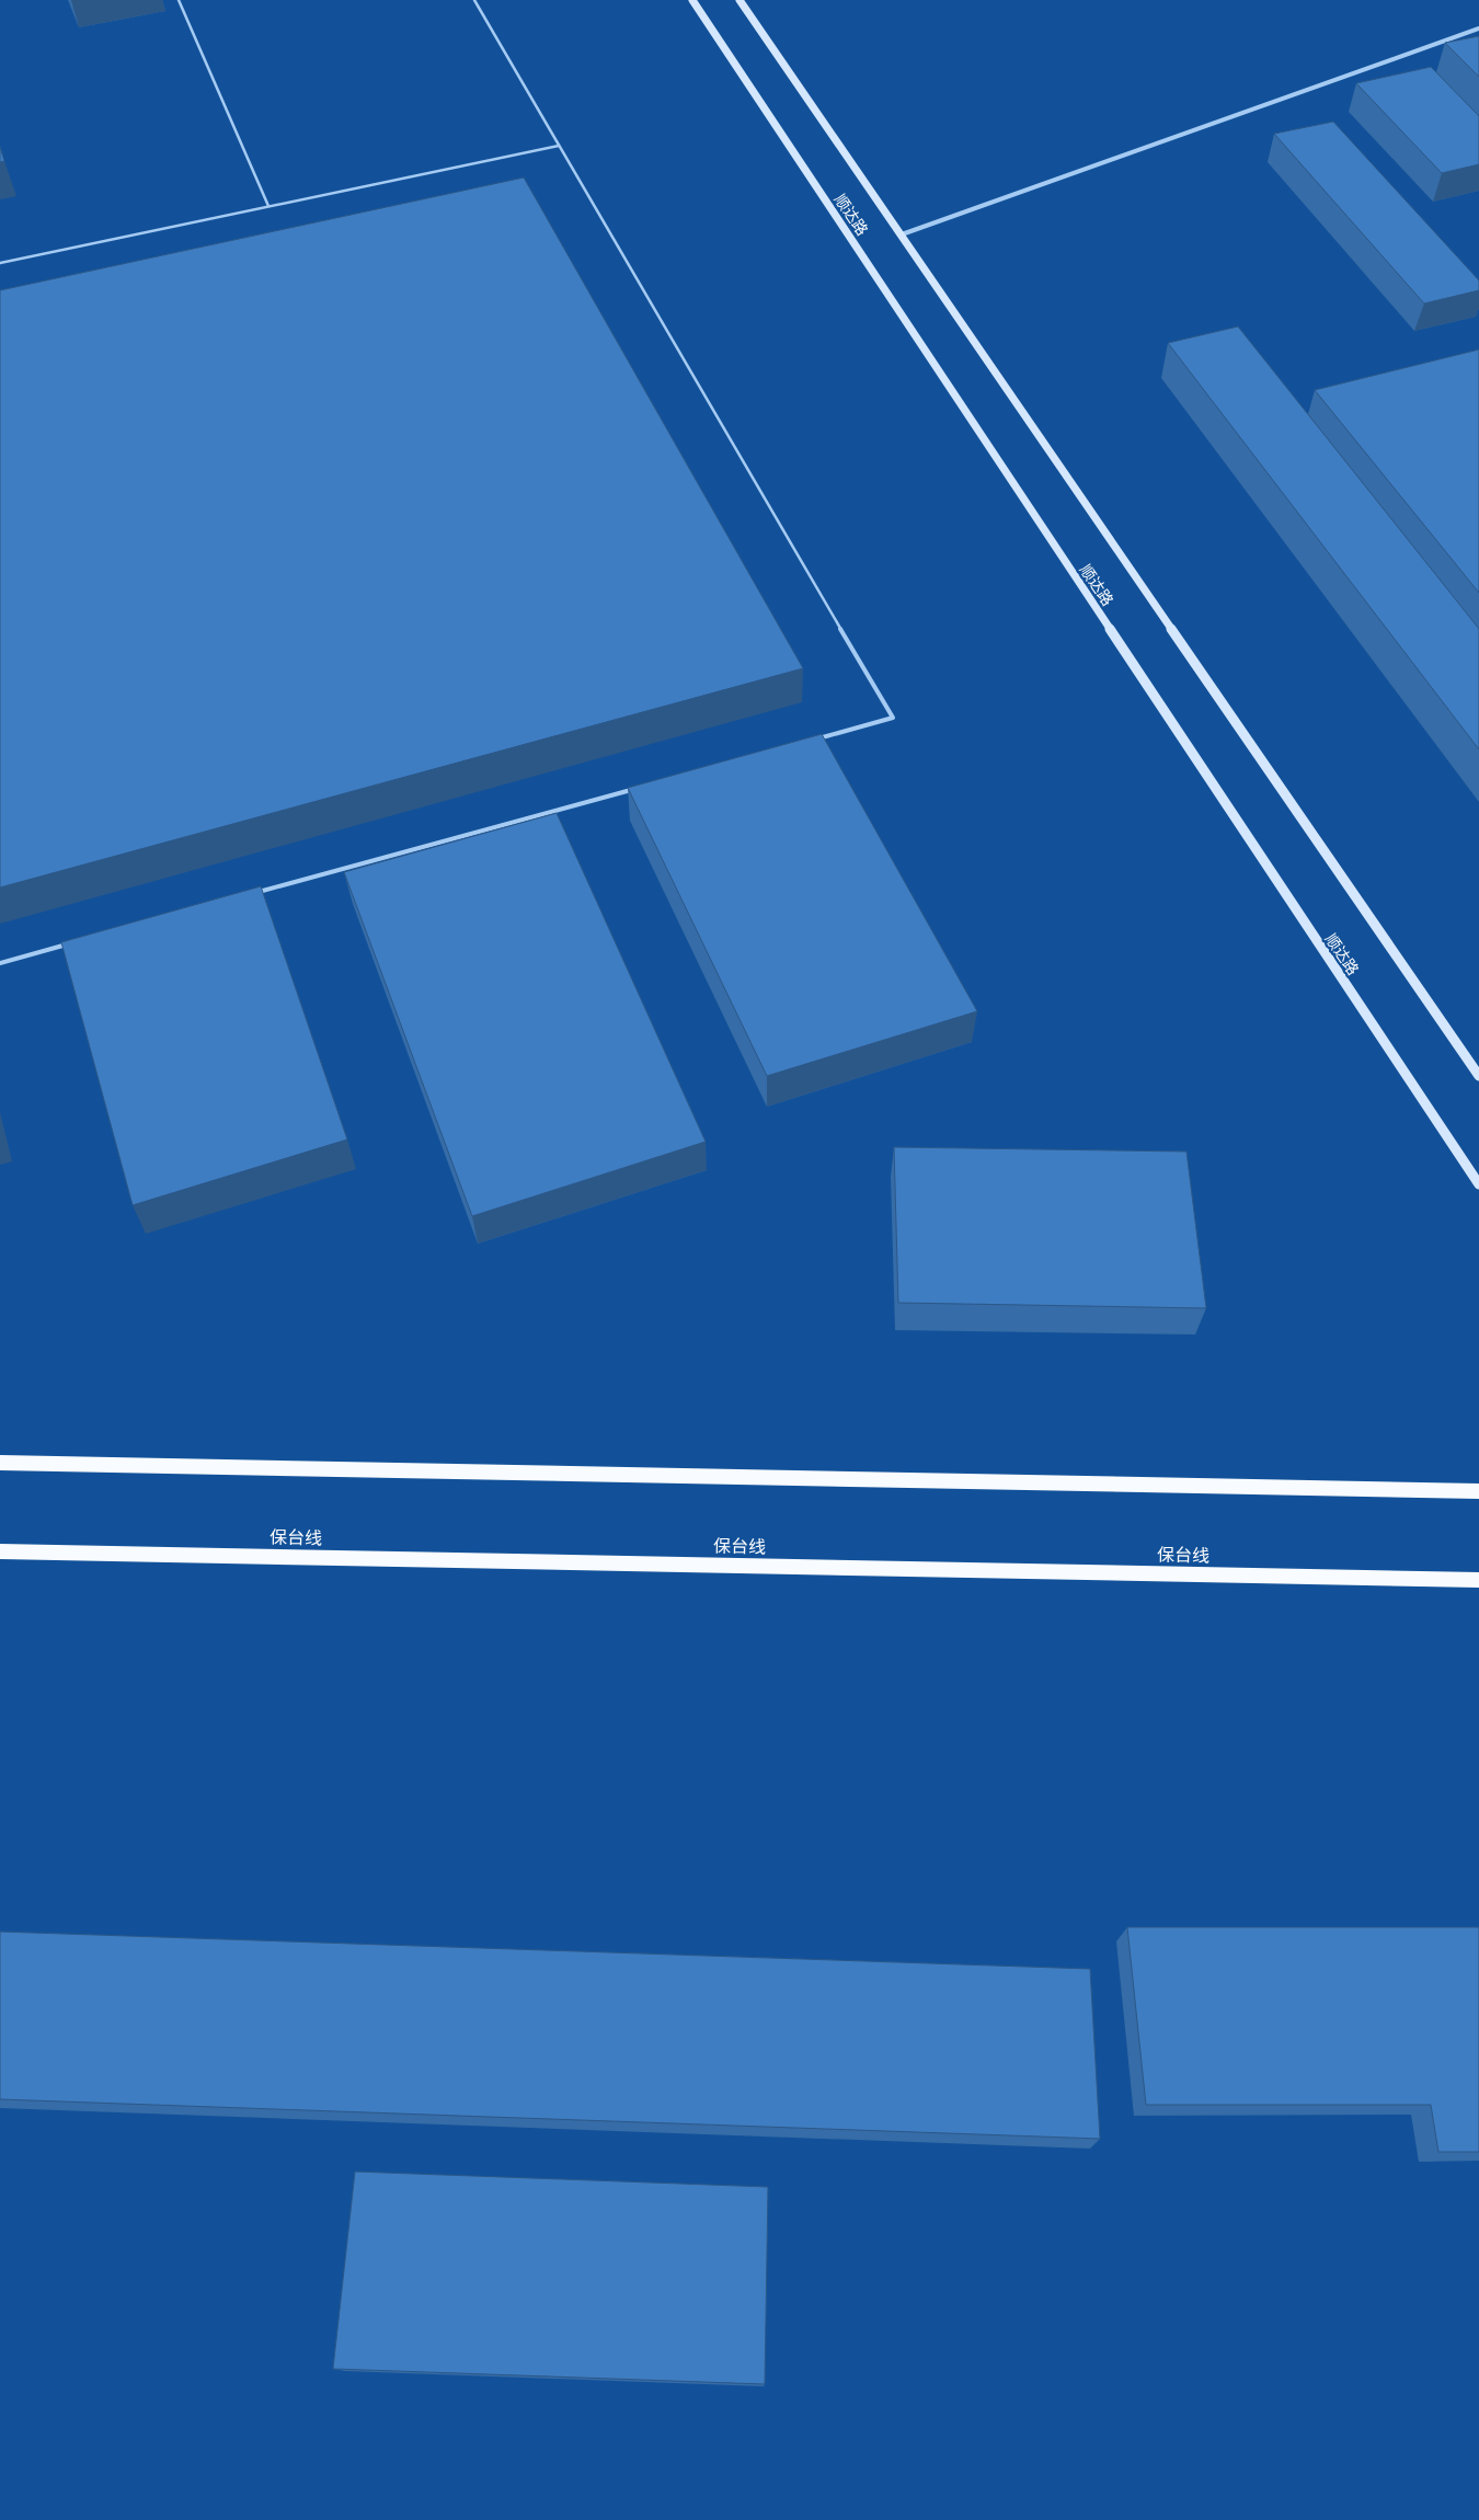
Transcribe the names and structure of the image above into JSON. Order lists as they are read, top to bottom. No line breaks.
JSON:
{"streets":{"highway":["保台线"],"main road":["顺达路"]}}
